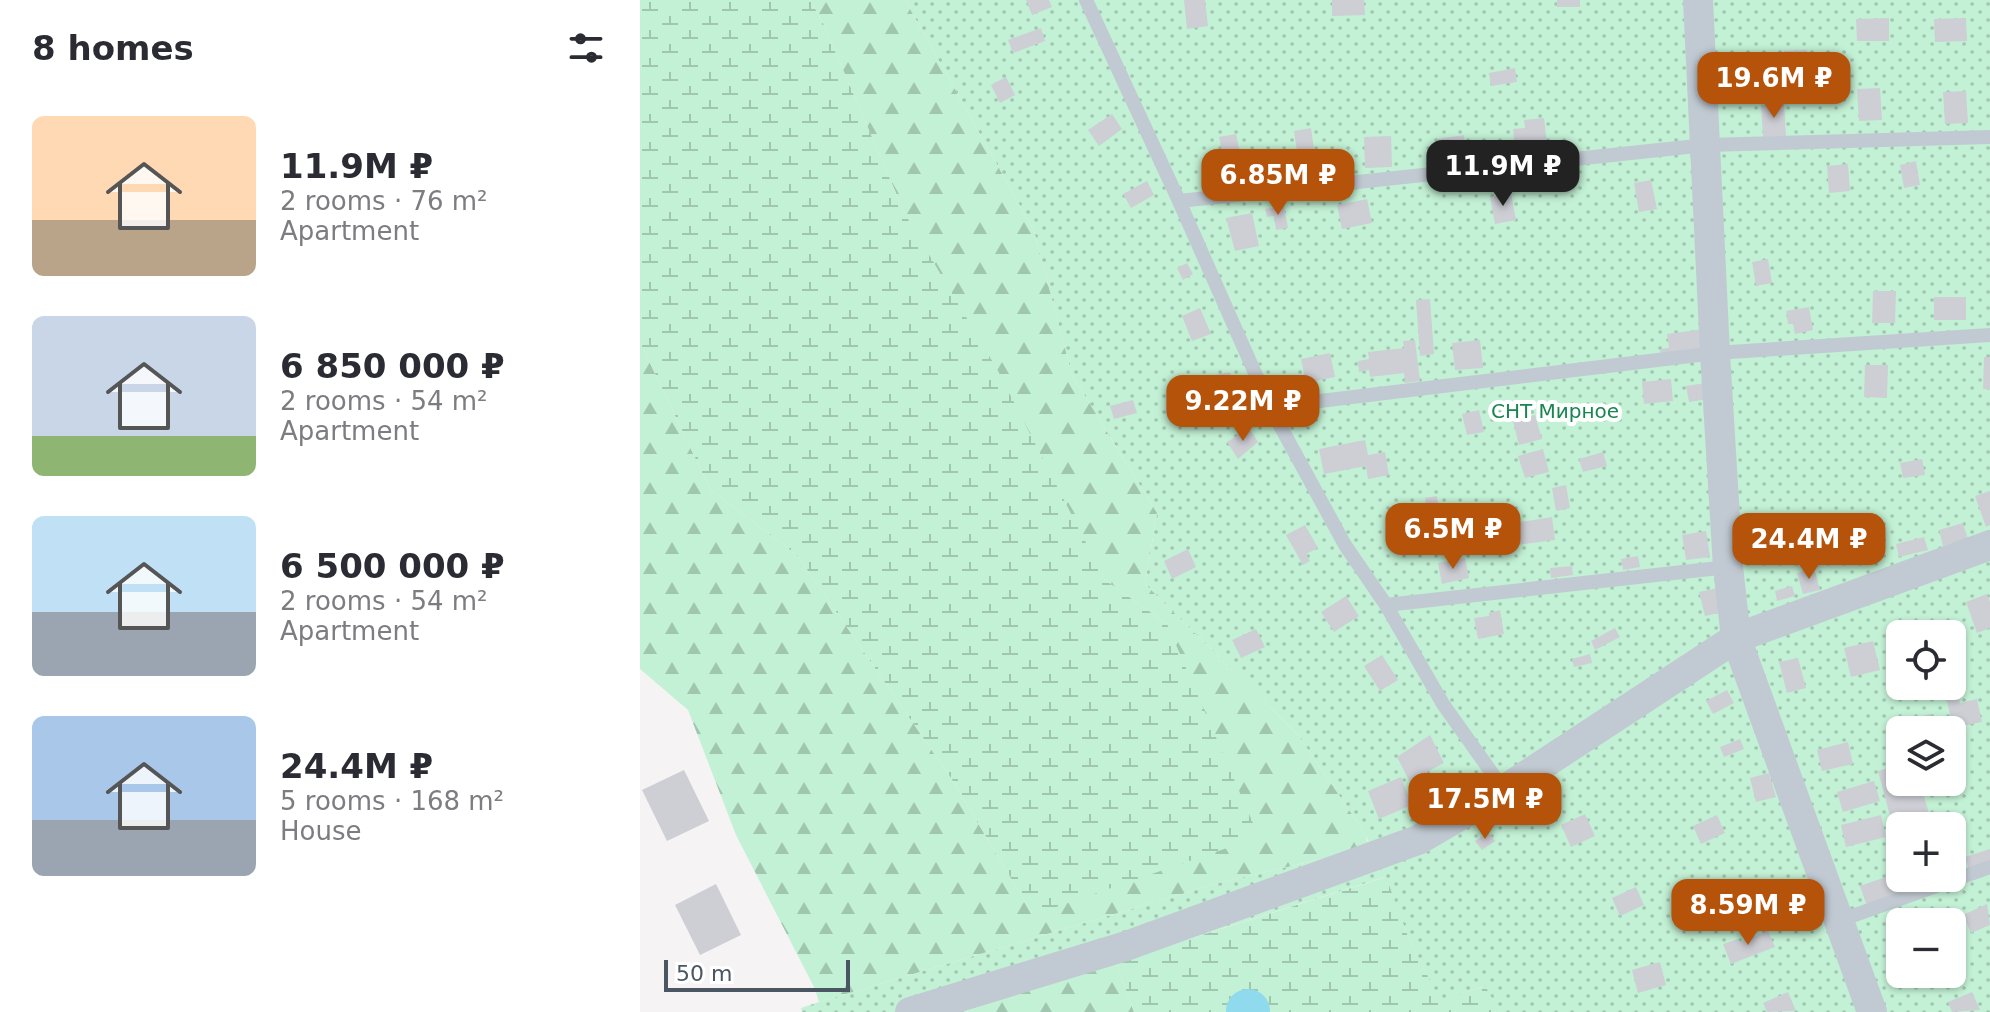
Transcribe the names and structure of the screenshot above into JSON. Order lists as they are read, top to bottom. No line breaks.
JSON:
{"parks":["СНТ Мирное"],"scale_bar":"50 m","page":{"heading":"8 homes","price":["19.6M ₽","11.9M ₽","6.85M ₽","9.22M ₽","6.5M ₽","24.4M ₽","17.5M ₽","8.59M ₽"],"list":[{"name":"11.9M ₽","note":"2 rooms · 76 m² · Apartment"},{"name":"6 850 000 ₽","note":"2 rooms · 54 m² · Apartment"},{"name":"6 500 000 ₽","note":"2 rooms · 54 m² · Apartment"},{"name":"24.4M ₽","note":"5 rooms · 168 m² · House"}],"map_buttons":["+","−"],"scale":"50 m"}}
